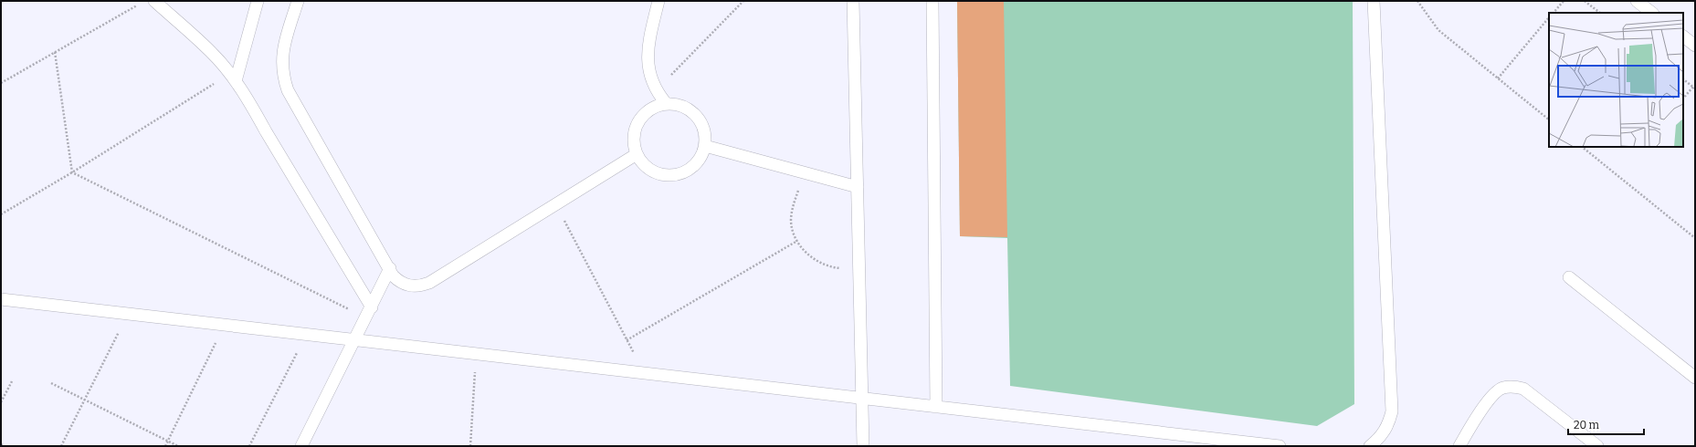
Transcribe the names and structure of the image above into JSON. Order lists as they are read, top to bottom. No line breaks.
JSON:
{"scale_bar":"20 m"}
